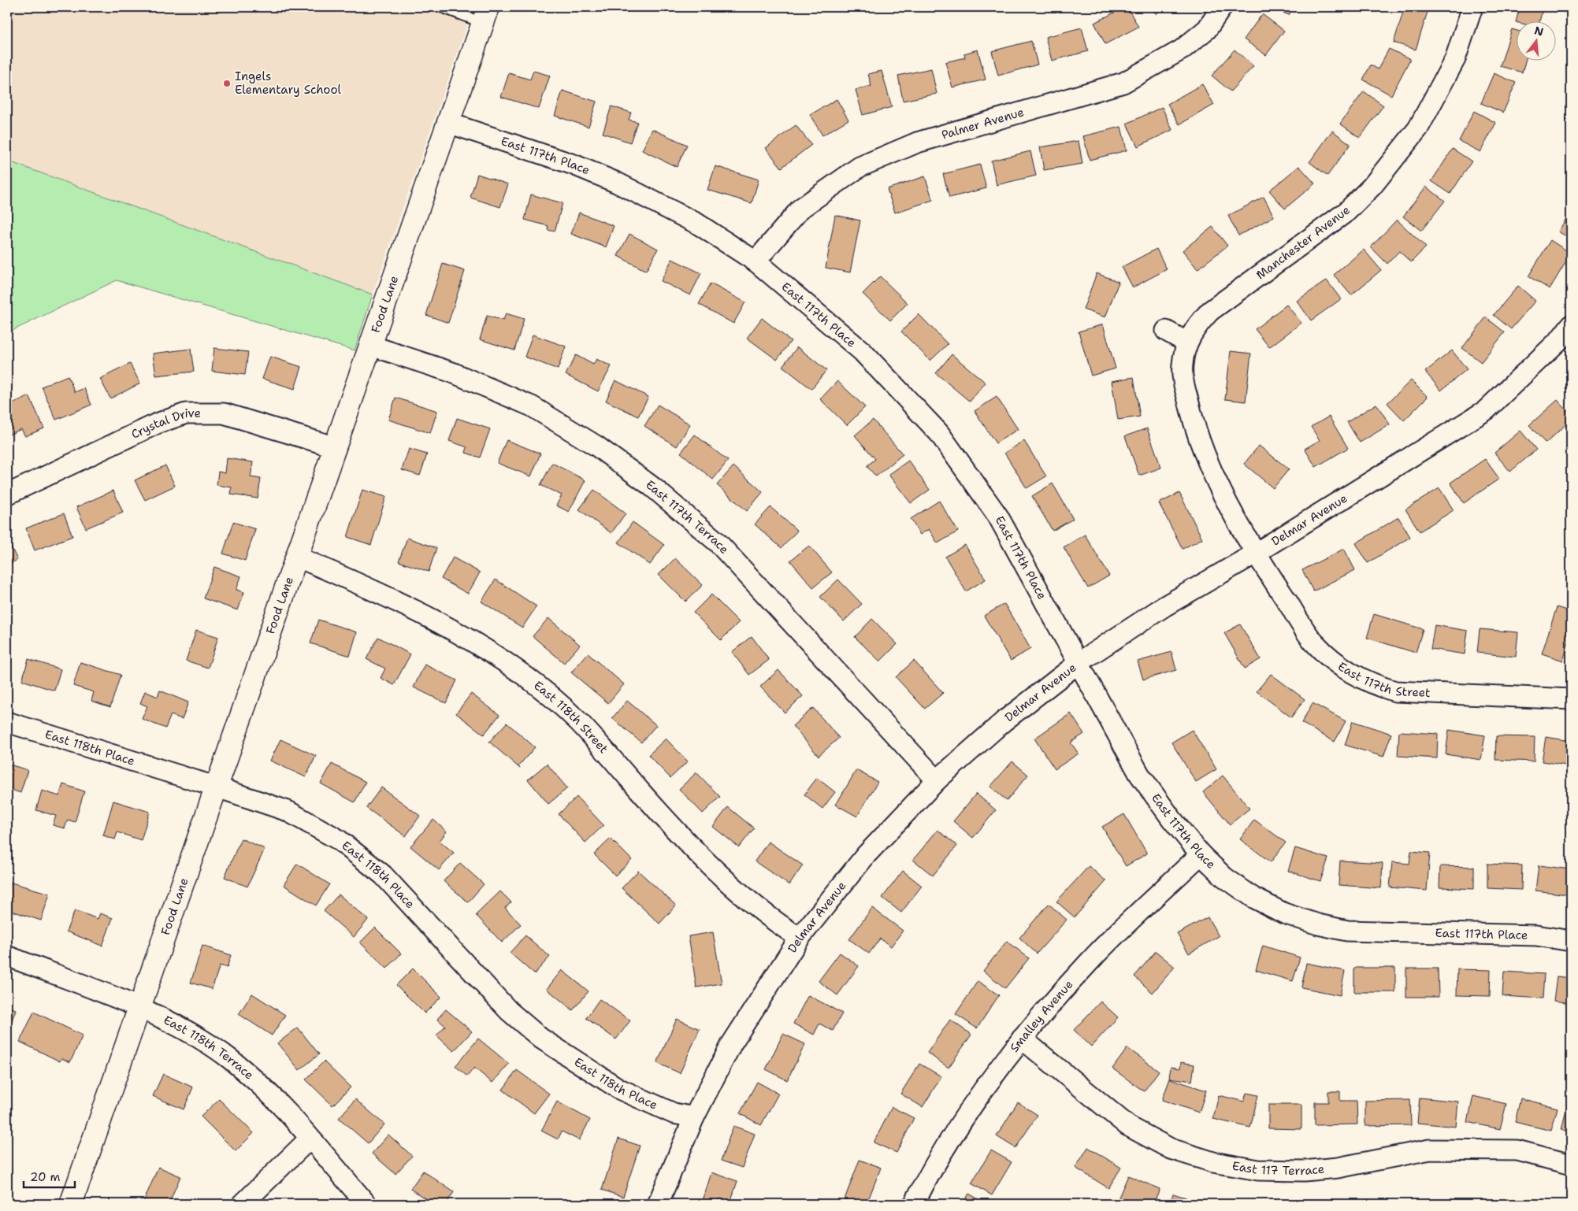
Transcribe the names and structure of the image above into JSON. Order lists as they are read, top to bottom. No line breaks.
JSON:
{"streets":{"street":["Palmer Avenue","East 117th Place","Manchester Avenue","Food Lane","Crystal Drive","East 117th Terrace","Delmar Avenue","East 117th Street","East 118th Street","East 118th Place","Smalley Avenue","East 118th Terrace","East 117 Terrace"]},"crossings":[["Palmer Avenue","East 117th Place"],["East 117th Place","Food Lane"],["East 117th Place","Delmar Avenue"],["East 117th Place","Smalley Avenue"],["Manchester Avenue","Delmar Avenue"],["Manchester Avenue","East 117th Street"],["Food Lane","Crystal Drive"],["Food Lane","East 117th Terrace"],["Food Lane","East 118th Street"],["Food Lane","East 118th Place"],["Food Lane","East 118th Terrace"],["East 117th Terrace","Delmar Avenue"],["Delmar Avenue","East 117th Street"],["Delmar Avenue","East 118th Street"],["Delmar Avenue","East 118th Place"],["Smalley Avenue","East 117 Terrace"]],"places":["Ingels Elementary School"],"scale_bar":"20 m","north":"top"}
